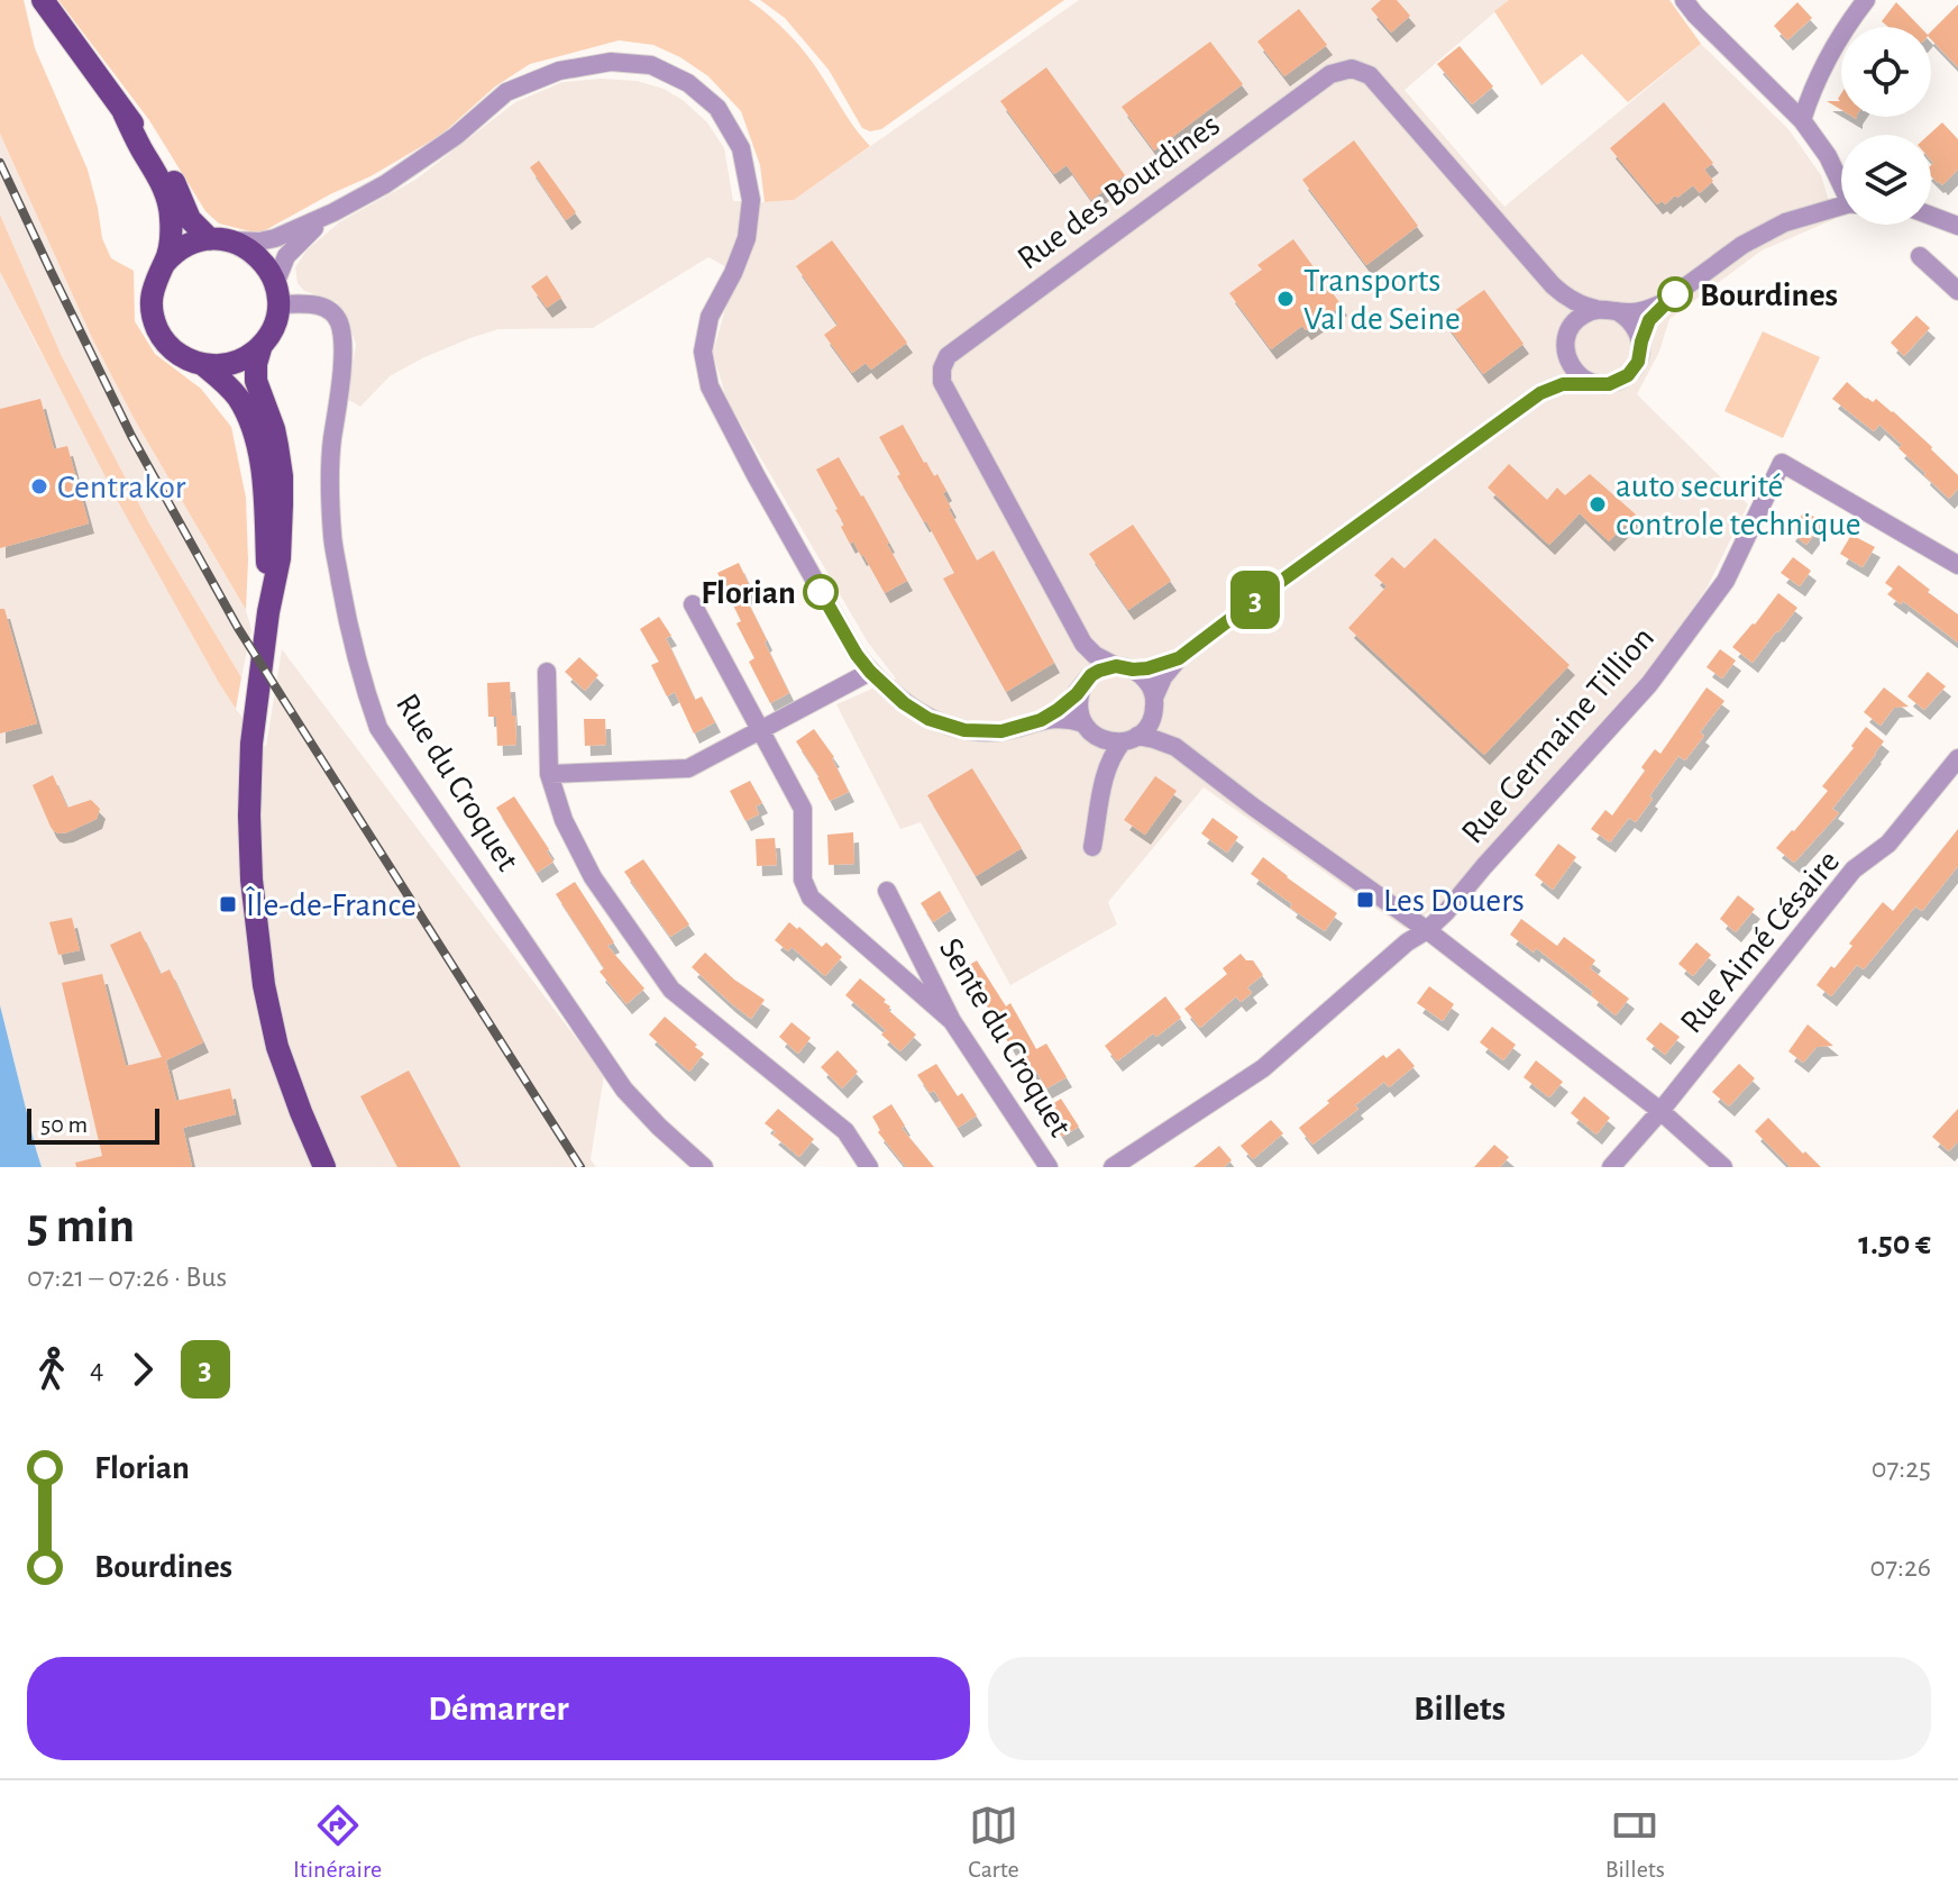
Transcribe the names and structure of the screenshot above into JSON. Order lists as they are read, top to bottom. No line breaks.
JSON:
{"streets":{"street":["Rue des Bourdines","Rue Germaine Tillion","Rue du Croquet","Rue Aimé Césaire","Sente du Croquet"]},"places":{"other":["Bourdines","Transports Val de Seine","Centrakor","auto securité controle technique","Florian"],"transit":["Les Douers","Île-de-France"]},"lines":["bus line 3"],"scale_bar":"50 m","page":{"on_map":"3","scale":"50 m","heading":["5 min","07:21 – 07:26 · Bus","1.50 €"],"legs":["4","3"],"list":[{"name":"Florian","value":"07:25"},{"name":"Bourdines","value":"07:26"}],"buttons":["Démarrer","Billets"],"tabs":["Itinéraire","Carte","Billets"]}}
